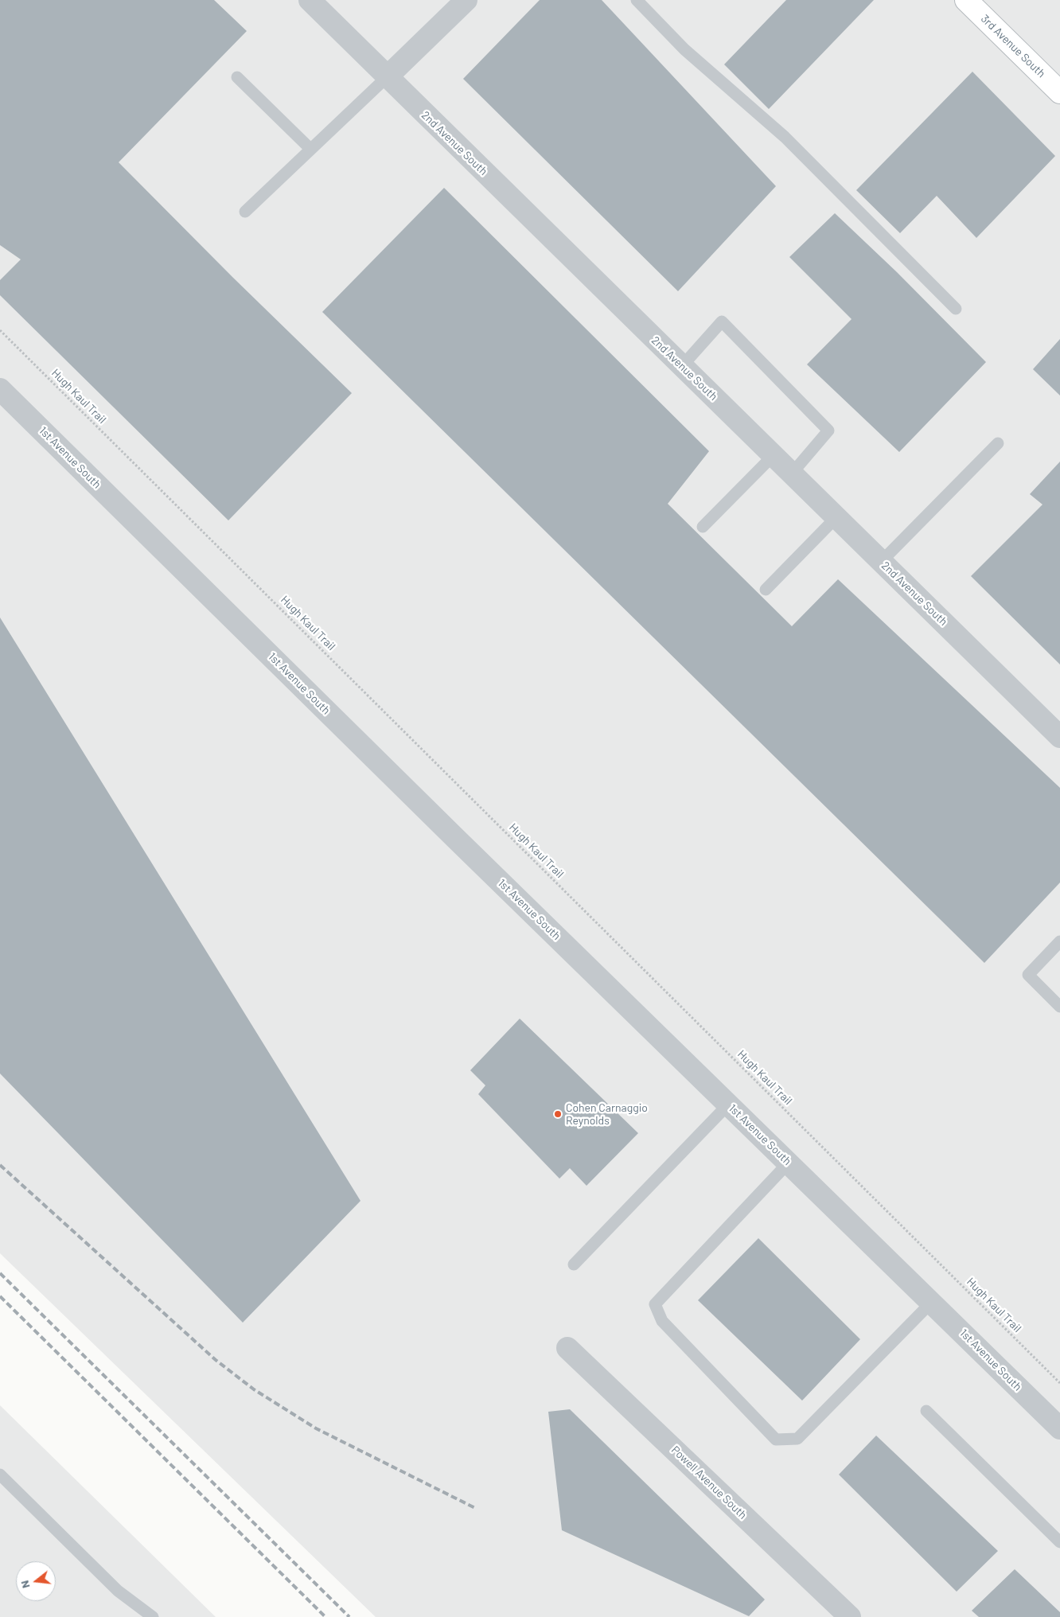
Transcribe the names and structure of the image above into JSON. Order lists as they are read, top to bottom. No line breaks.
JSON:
{"streets":{"main road":["3rd Avenue South"],"street":["2nd Avenue South","1st Avenue South","Powell Avenue South"],"path":["Hugh Kaul Trail"]},"places":["Cohen Carnaggio Reynolds"],"north":"left"}
